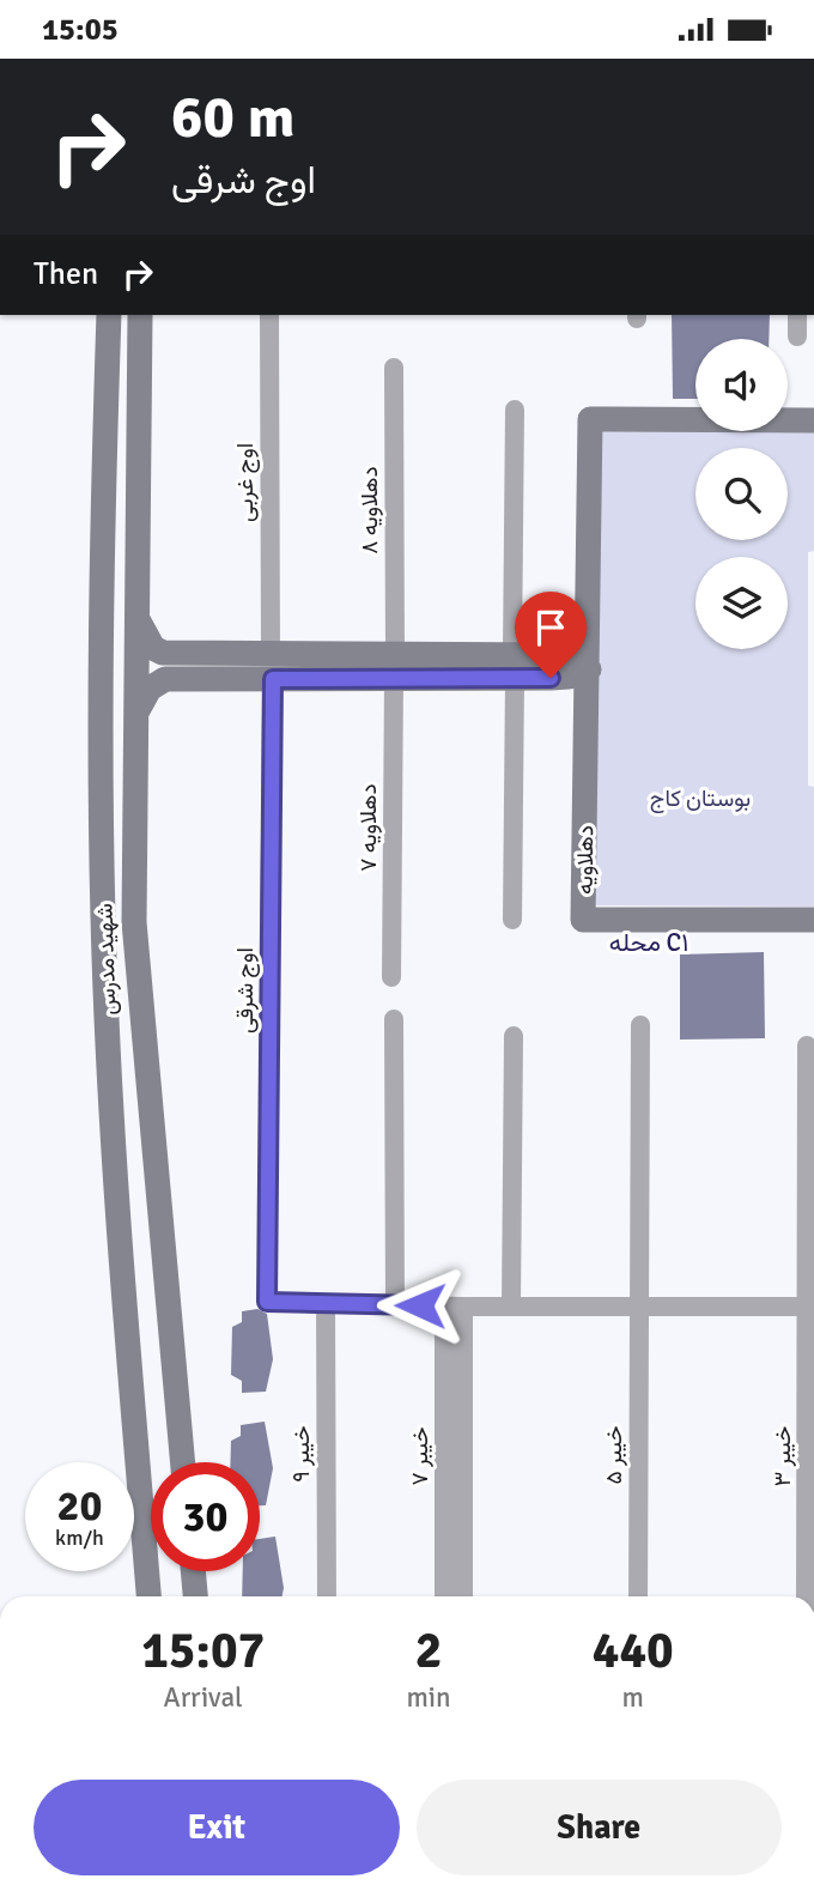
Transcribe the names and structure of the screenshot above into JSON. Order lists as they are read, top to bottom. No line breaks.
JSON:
{"streets":{"main road":["دهلاویه","شهید مدرس"],"street":["اوج غربی","دهلاویه ۸","دهلاویه ۷","اوج شرقی","خیبر ۹","خیبر ۵","خیبر ۷","خیبر ۳"]},"crossings":[["دهلاویه ۸","دهلاویه ۷"],["اوج شرقی","خیبر ۹"]],"districts":["محله C۱"],"parks":["بوستان کاج"],"page":{"status":"15:05","turn":["60 m","اوج شرقی"],"then":"Then","speed":"20 km/h","limit":"30","eta":["15:07","Arrival","2","min","440","m"],"buttons":["Exit","Share"]}}
